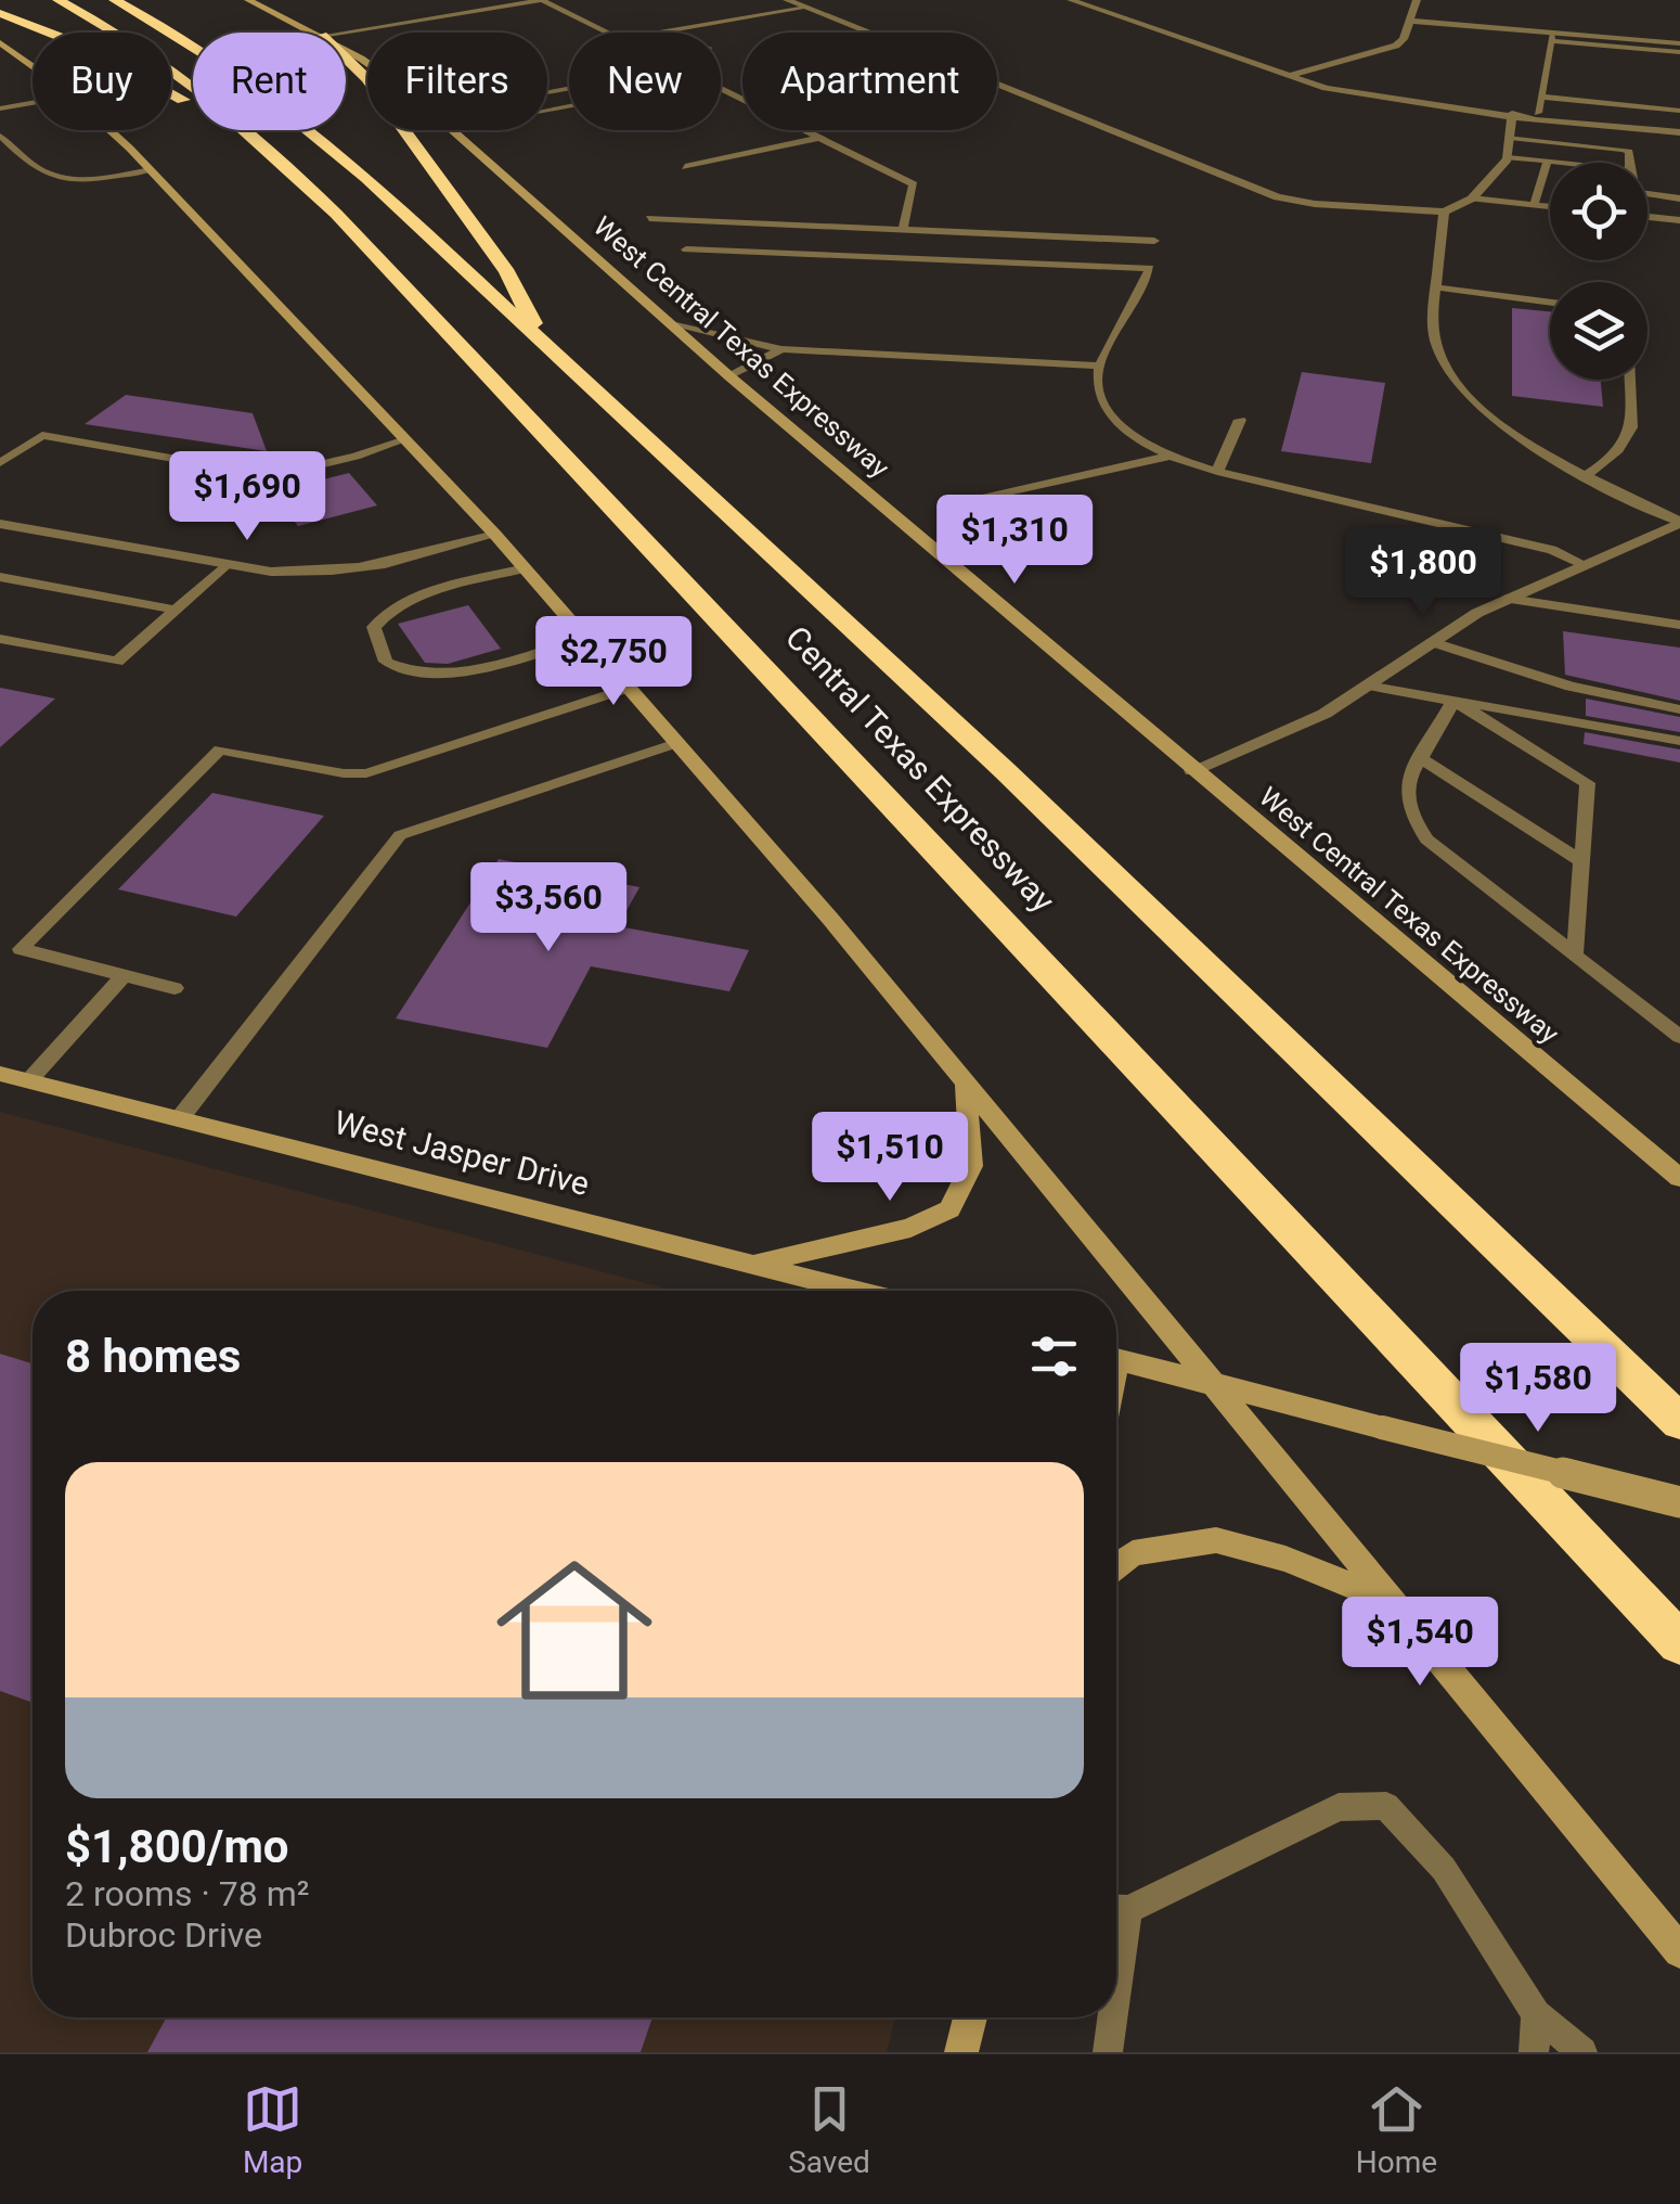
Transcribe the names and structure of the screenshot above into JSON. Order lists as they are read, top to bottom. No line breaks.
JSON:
{"streets":{"highway":["Central Texas Expressway"],"main road":["West Central Texas Expressway","West Jasper Drive"]},"page":{"chip":["Buy","Rent","Filters","New","Apartment"],"price":["$1,690","$1,310","$1,800","$2,750","$3,560","$1,510","$1,580","$1,540"],"heading":"8 homes","list":[{"name":"$1,800/mo","note":"2 rooms · 78 m² · Dubroc Drive"}],"tabs":["Map","Saved","Home"]}}
